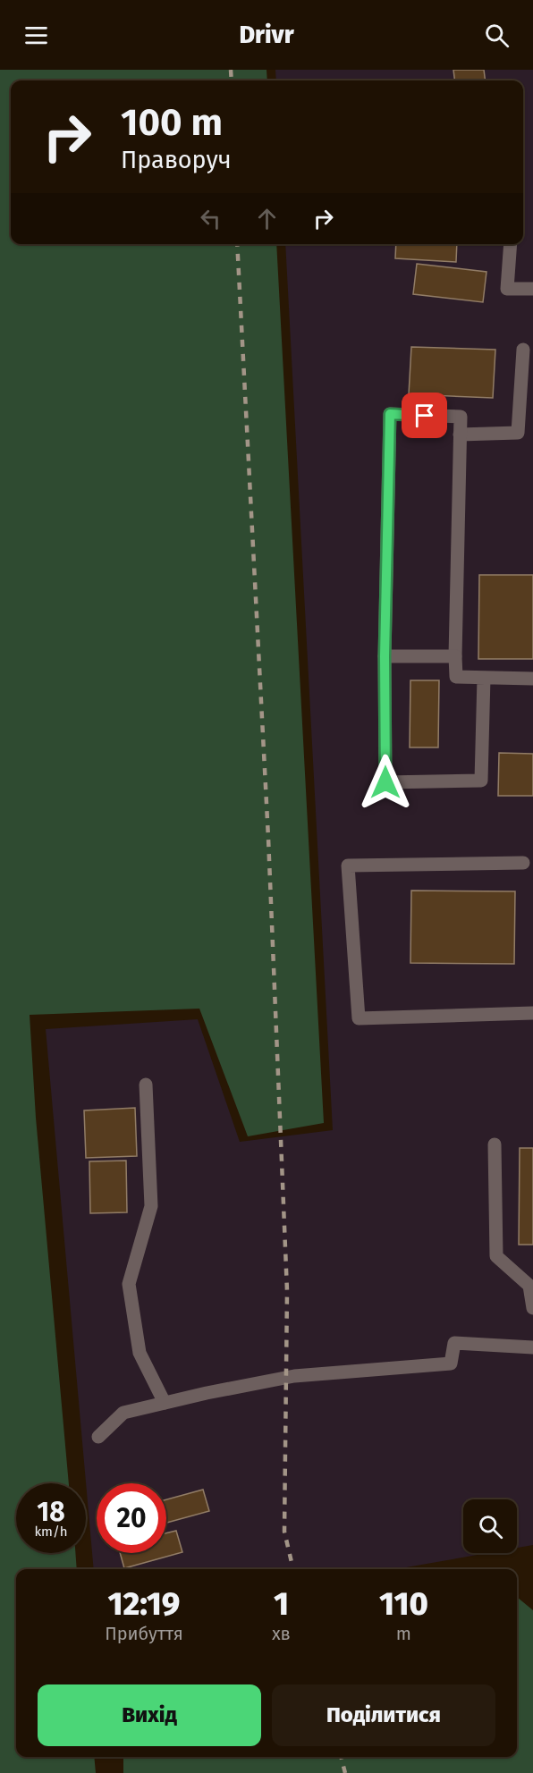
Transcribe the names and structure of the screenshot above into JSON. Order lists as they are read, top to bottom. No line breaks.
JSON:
{"page":{"header":"Drivr","turn":["100 m","Праворуч"],"speed":"18 km/h","limit":"20","eta":["12:19","Прибуття","1","хв","110","m"],"buttons":["Вихід","Поділитися"]}}
